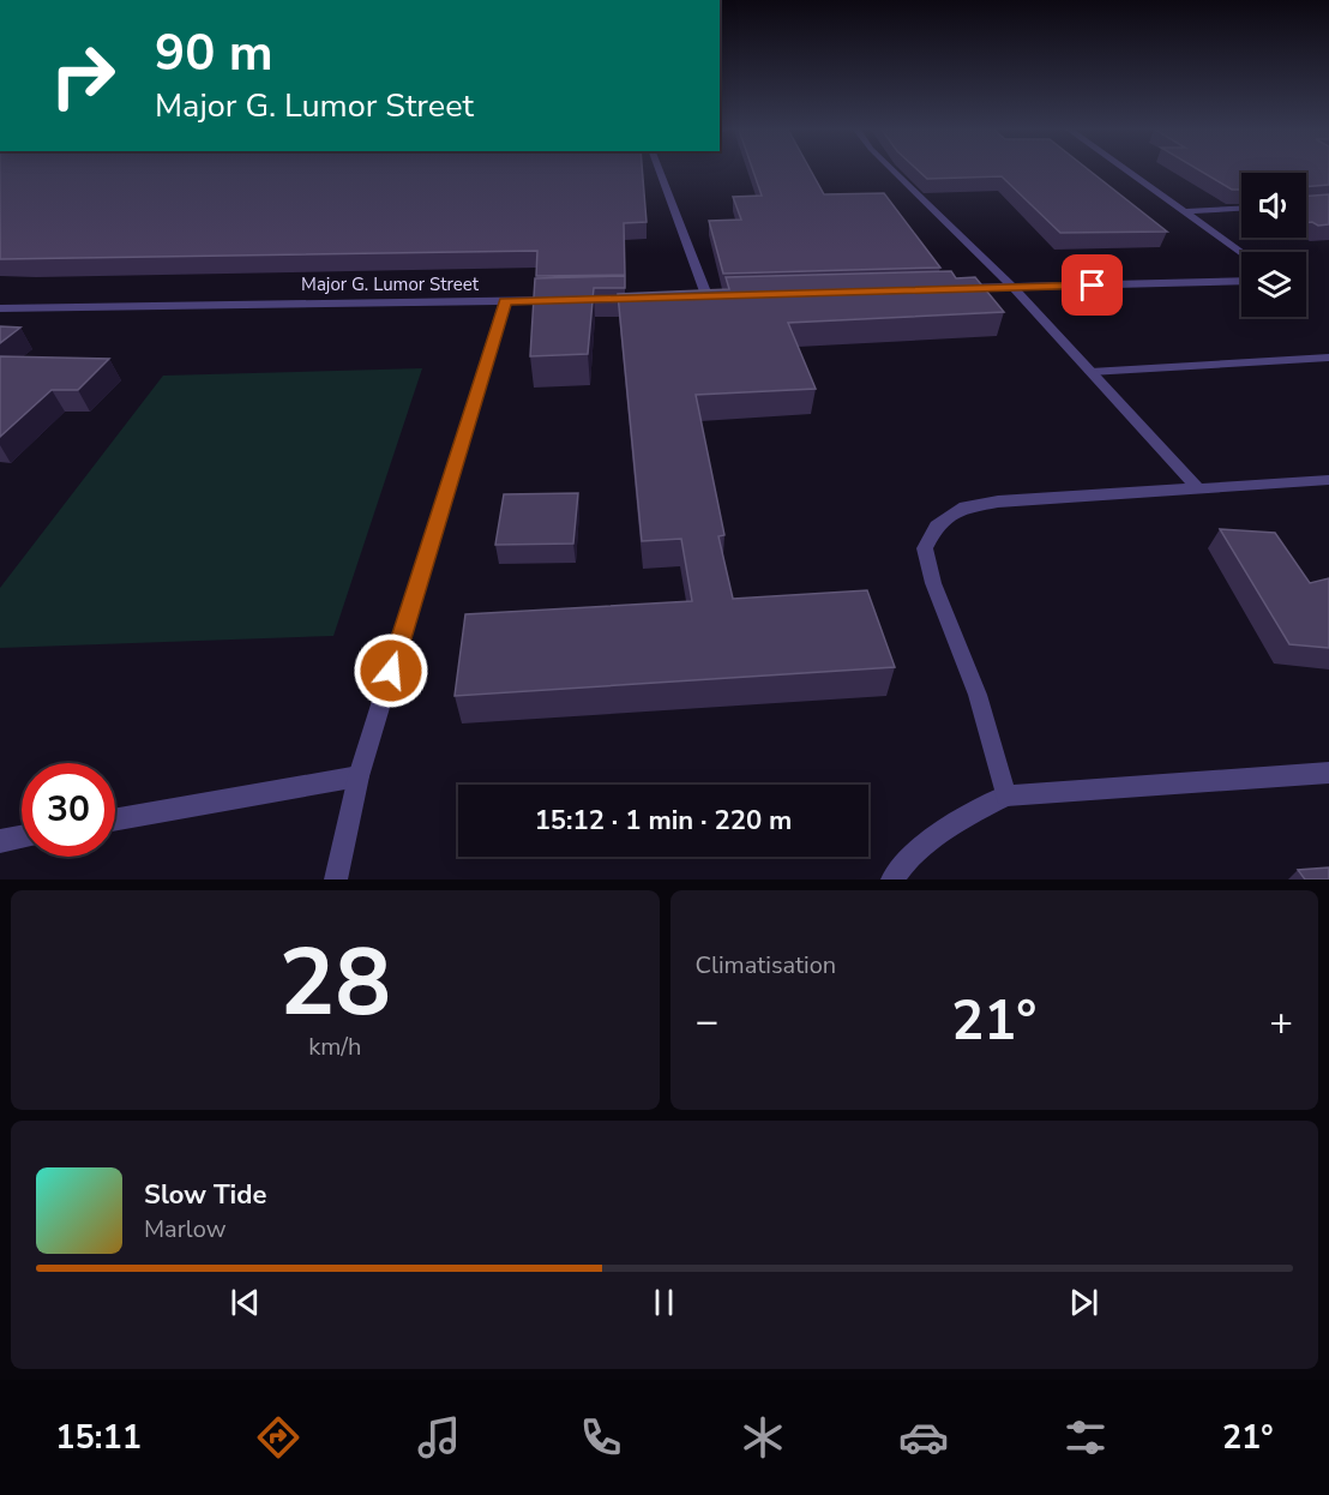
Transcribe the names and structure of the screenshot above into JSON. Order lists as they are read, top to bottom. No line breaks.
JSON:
{"streets":{"street":["Major G. Lumor Street"]},"page":{"turn":["90 m","Major G. Lumor Street"],"limit":"30","trip":"15:12 · 1 min · 220 m","tile":[["28","km/h"],"Climatisation"],"heat":["−","21°","+"],"song":["Slow Tide","Marlow"],"tabs":["15:11","21°"]}}
